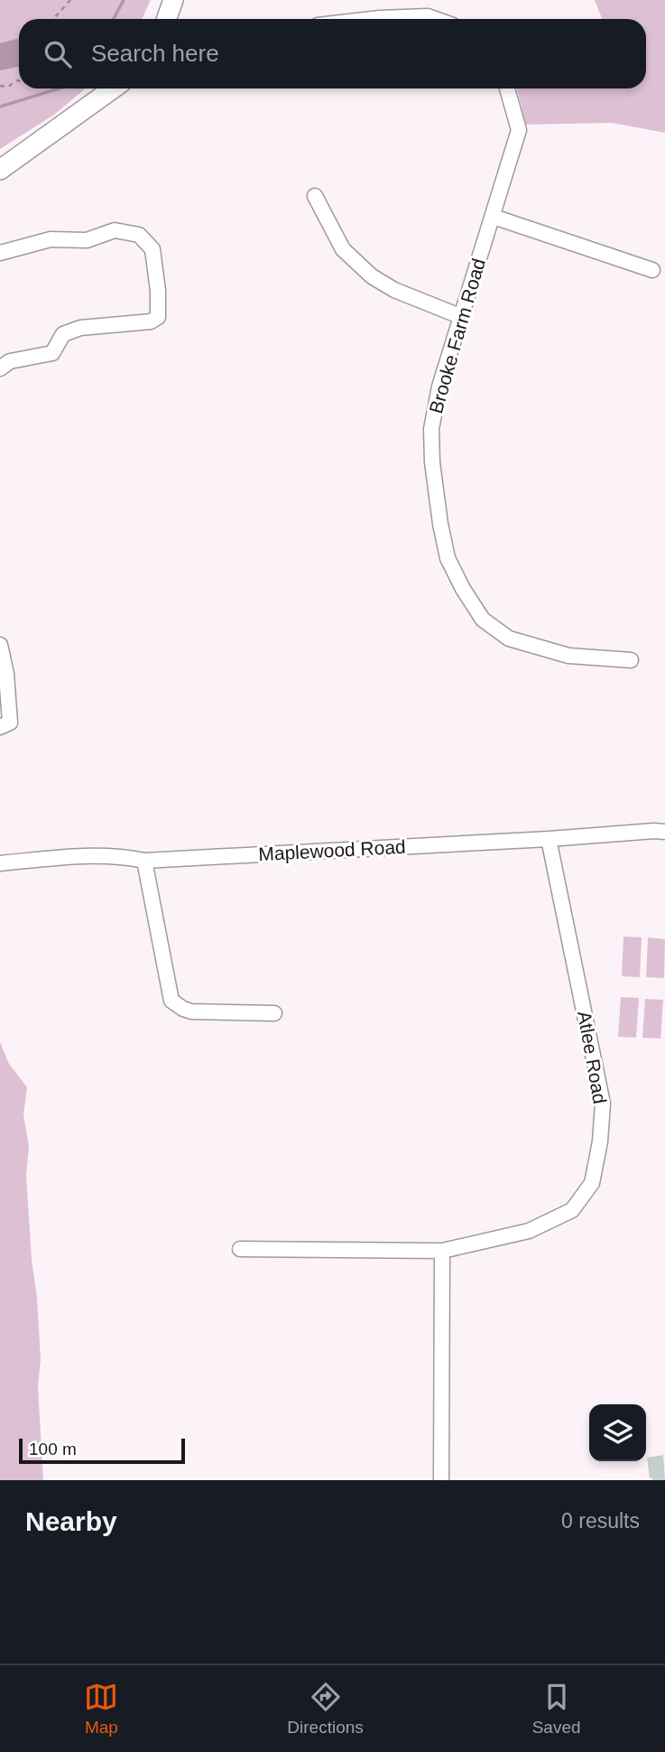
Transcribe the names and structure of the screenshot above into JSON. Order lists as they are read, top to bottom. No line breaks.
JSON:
{"streets":{"street":["Brooke Farm Road","Maplewood Road","Atlee Road"]},"crossings":[["Maplewood Road","Atlee Road"]],"scale_bar":"100 m","page":{"search":"Search here","scale":"100 m","heading":["Nearby","0 results"],"nav":["Map","Directions","Saved"]}}
